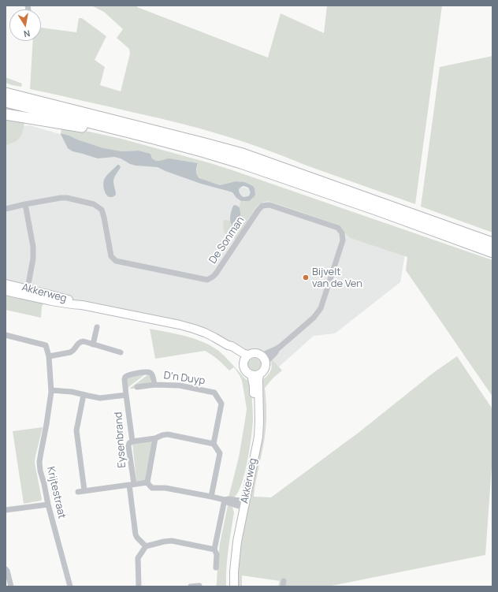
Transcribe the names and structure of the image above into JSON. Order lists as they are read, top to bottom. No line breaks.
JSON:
{"streets":{"main road":["Akkerweg"],"street":["De Sonman","D'n Duyp","Eysenbrand","Krijtestraat"]},"crossings":[["De Sonman","Akkerweg"],["D'n Duyp","Eysenbrand"]],"places":["Bijvelt van de Ven"],"north":"bottom"}
